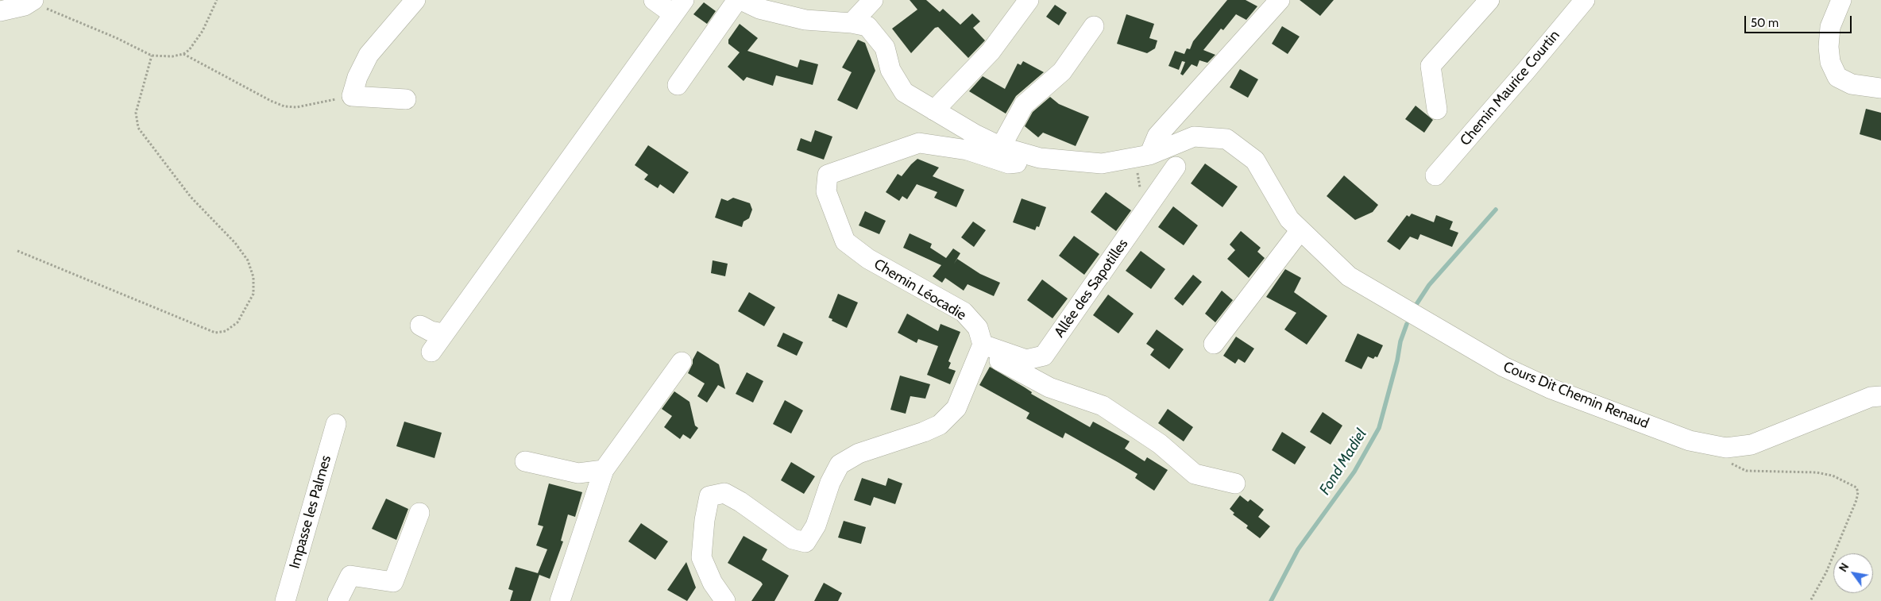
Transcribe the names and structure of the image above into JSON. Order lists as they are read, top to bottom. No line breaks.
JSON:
{"streets":{"street":["Chemin Maurice Courtin","Allée des Sapotilles","Chemin Léocadie","Cours Dit Chemin Renaud","Impasse les Palmes"]},"crossings":[["Allée des Sapotilles","Chemin Léocadie"],["Chemin Léocadie","Cours Dit Chemin Renaud"]],"water":["Fond Madiel"],"scale_bar":"50 m","north":"top left"}
